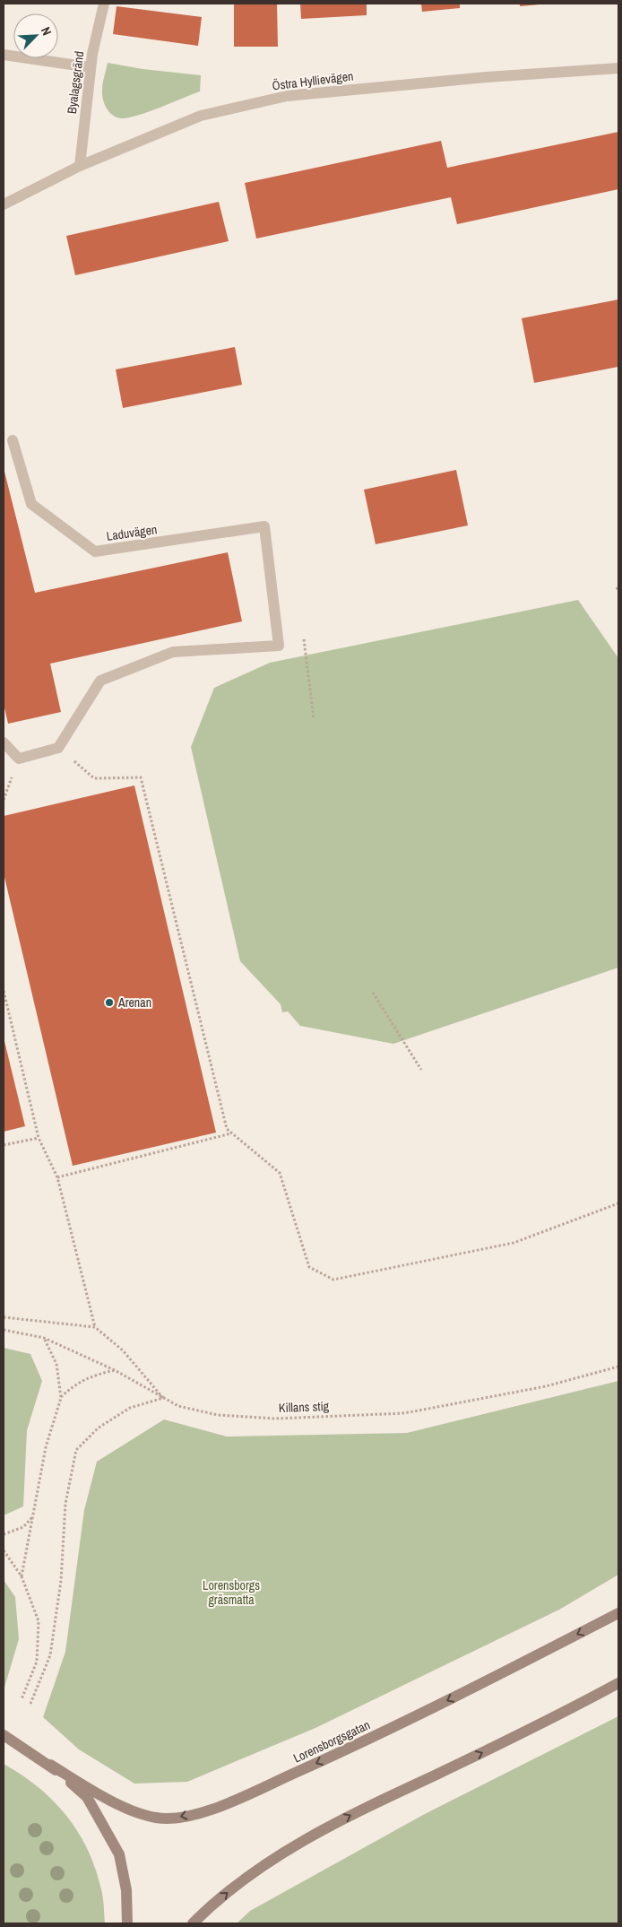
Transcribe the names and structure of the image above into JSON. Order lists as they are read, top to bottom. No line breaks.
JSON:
{"streets":{"main road":["Lorensborgsgatan"],"street":["Östra Hyllievägen","Byalagsgränd","Laduvägen"],"path":["Killans stig"]},"crossings":[["Östra Hyllievägen","Byalagsgränd"]],"parks":["Lorensborgs gräsmatta"],"places":["Arenan"],"north":"top right"}
